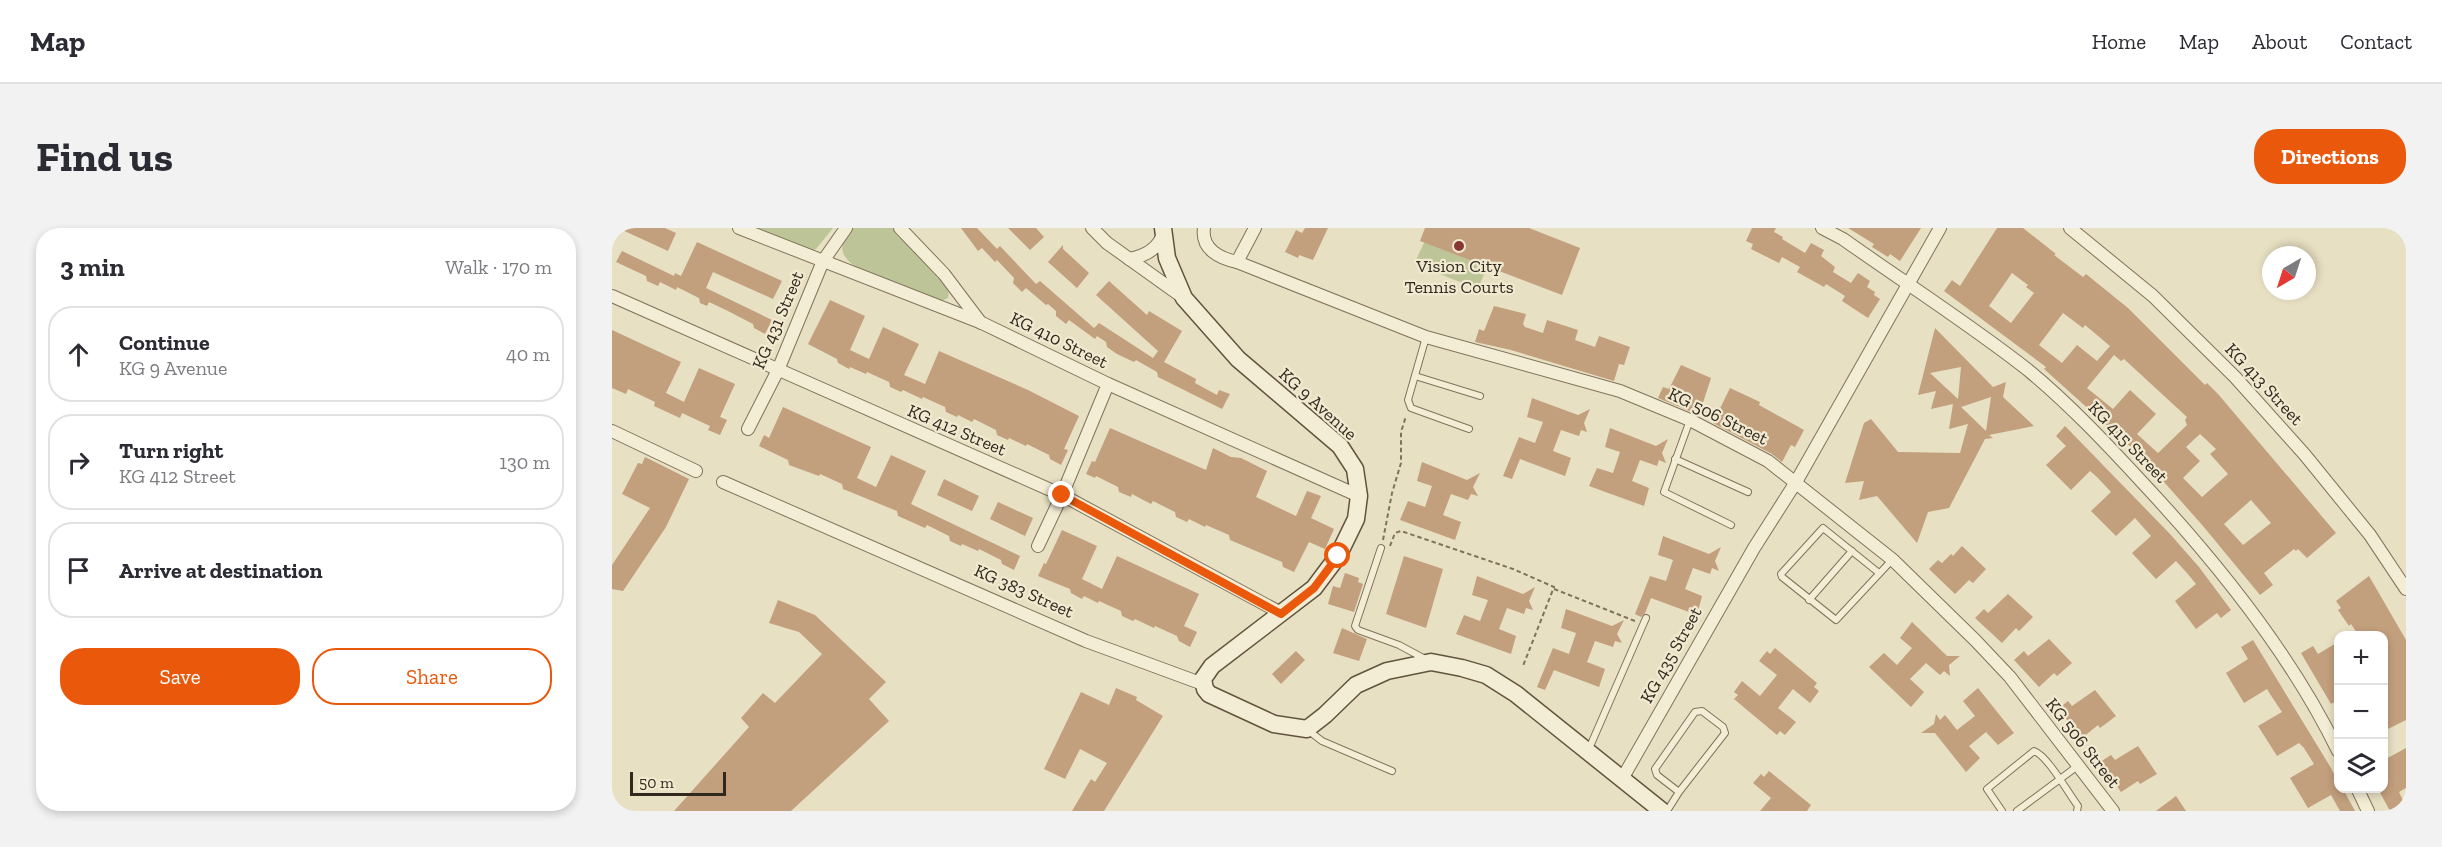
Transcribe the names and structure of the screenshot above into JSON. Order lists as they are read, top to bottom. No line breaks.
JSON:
{"streets":{"main road":["KG 9 Avenue","KG 383 Street"],"street":["KG 431 Street","KG 410 Street","KG 413 Street","KG 506 Street","KG 412 Street","KG 415 Street","KG 435 Street"]},"crossings":[["KG 431 Street","KG 410 Street"],["KG 431 Street","KG 412 Street"],["KG 410 Street","KG 9 Avenue"],["KG 9 Avenue","KG 412 Street"],["KG 9 Avenue","KG 383 Street"],["KG 506 Street","KG 435 Street"],["KG 415 Street","KG 435 Street"]],"places":["Vision City Tennis Courts"],"scale_bar":"50 m","north":"bottom left","page":{"header":"Map","nav":["Home","Map","About","Contact"],"buttons":["Directions",["Save","Share"]],"title":"Find us","heading":["3 min","Walk · 170 m"],"list":[["Continue","KG 9 Avenue","40 m"],["Turn right","KG 412 Street","130 m"],"Arrive at destination"],"map_buttons":["+","−"],"scale":"50 m"}}
